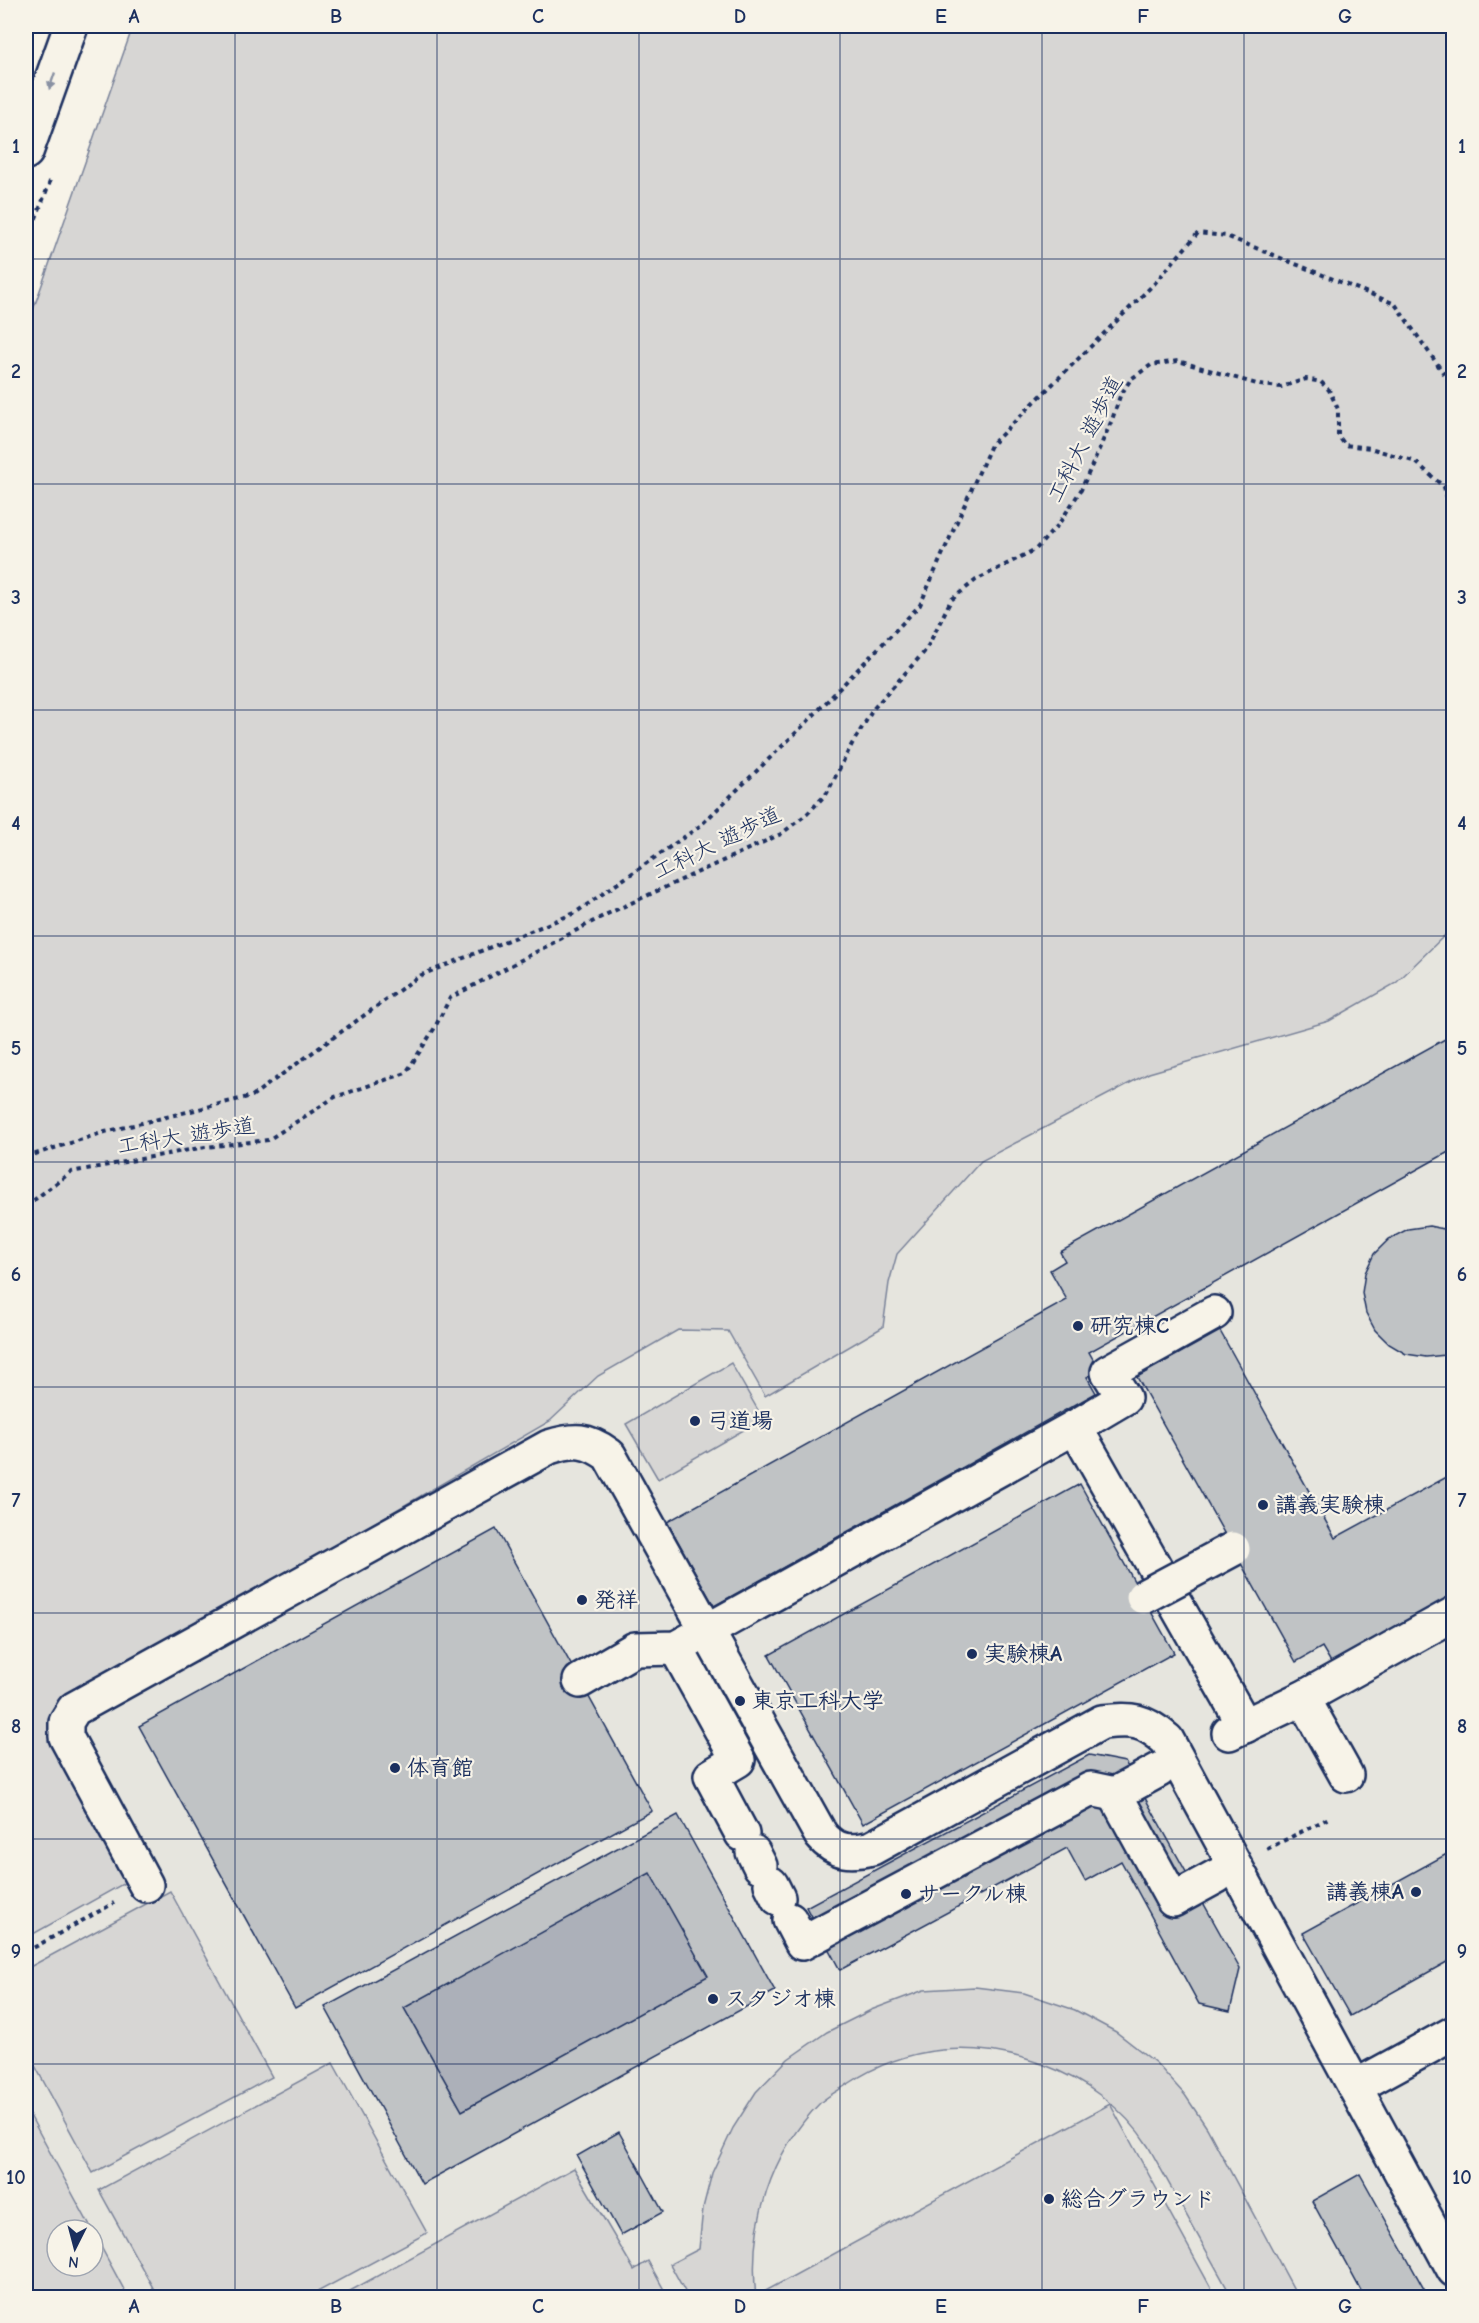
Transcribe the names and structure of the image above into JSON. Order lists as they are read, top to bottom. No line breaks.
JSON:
{"streets":{"path":["工科大 遊歩道"]},"places":["研究棟C","弓道場","講義実験棟","発祥","実験棟A","東京工科大学","体育館","講義棟A","サークル棟","スタジオ棟","総合グラウンド"],"north":"bottom","grid":{"columns":["A","B","C","D","E","F","G"],"rows":["1","2","3","4","5","6","7","8","9","10"]}}
